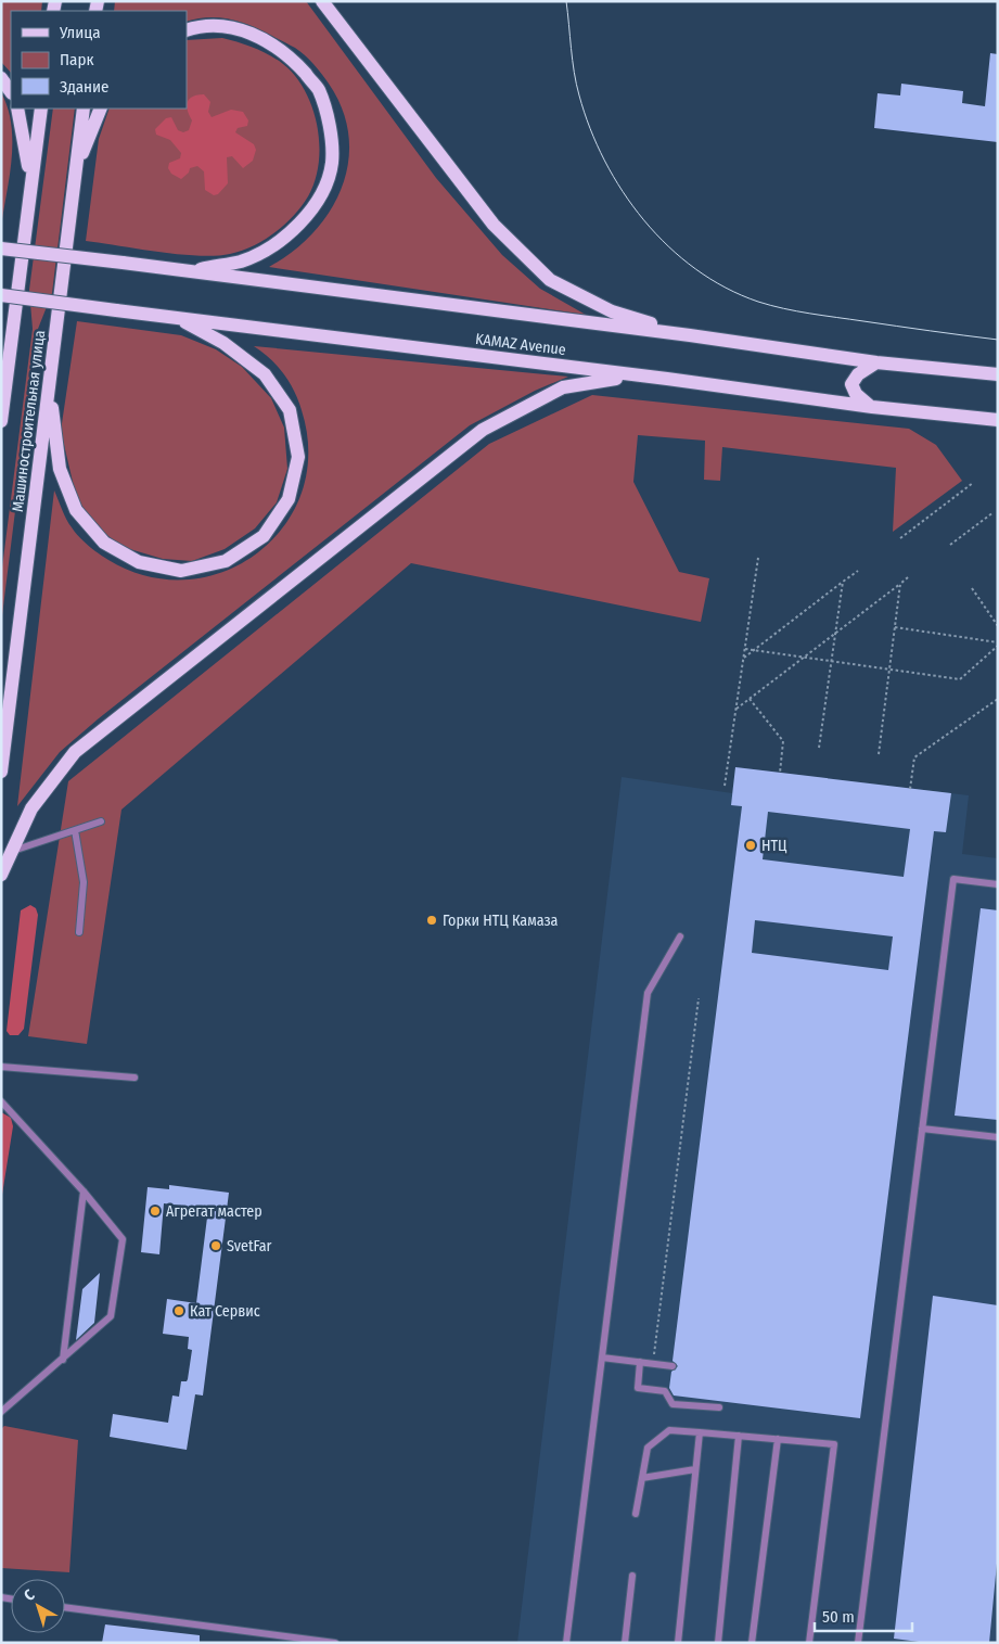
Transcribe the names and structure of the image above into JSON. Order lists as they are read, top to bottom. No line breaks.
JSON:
{"streets":{"main road":["KAMAZ Avenue","Машиностроительная улица"]},"places":["НТЦ","Горки НТЦ Камаза","Агрегат мастер","SvetFar","Кат Сервис"],"legend":["Улица","Парк","Здание"],"scale_bar":"50 m","north":"top left"}
